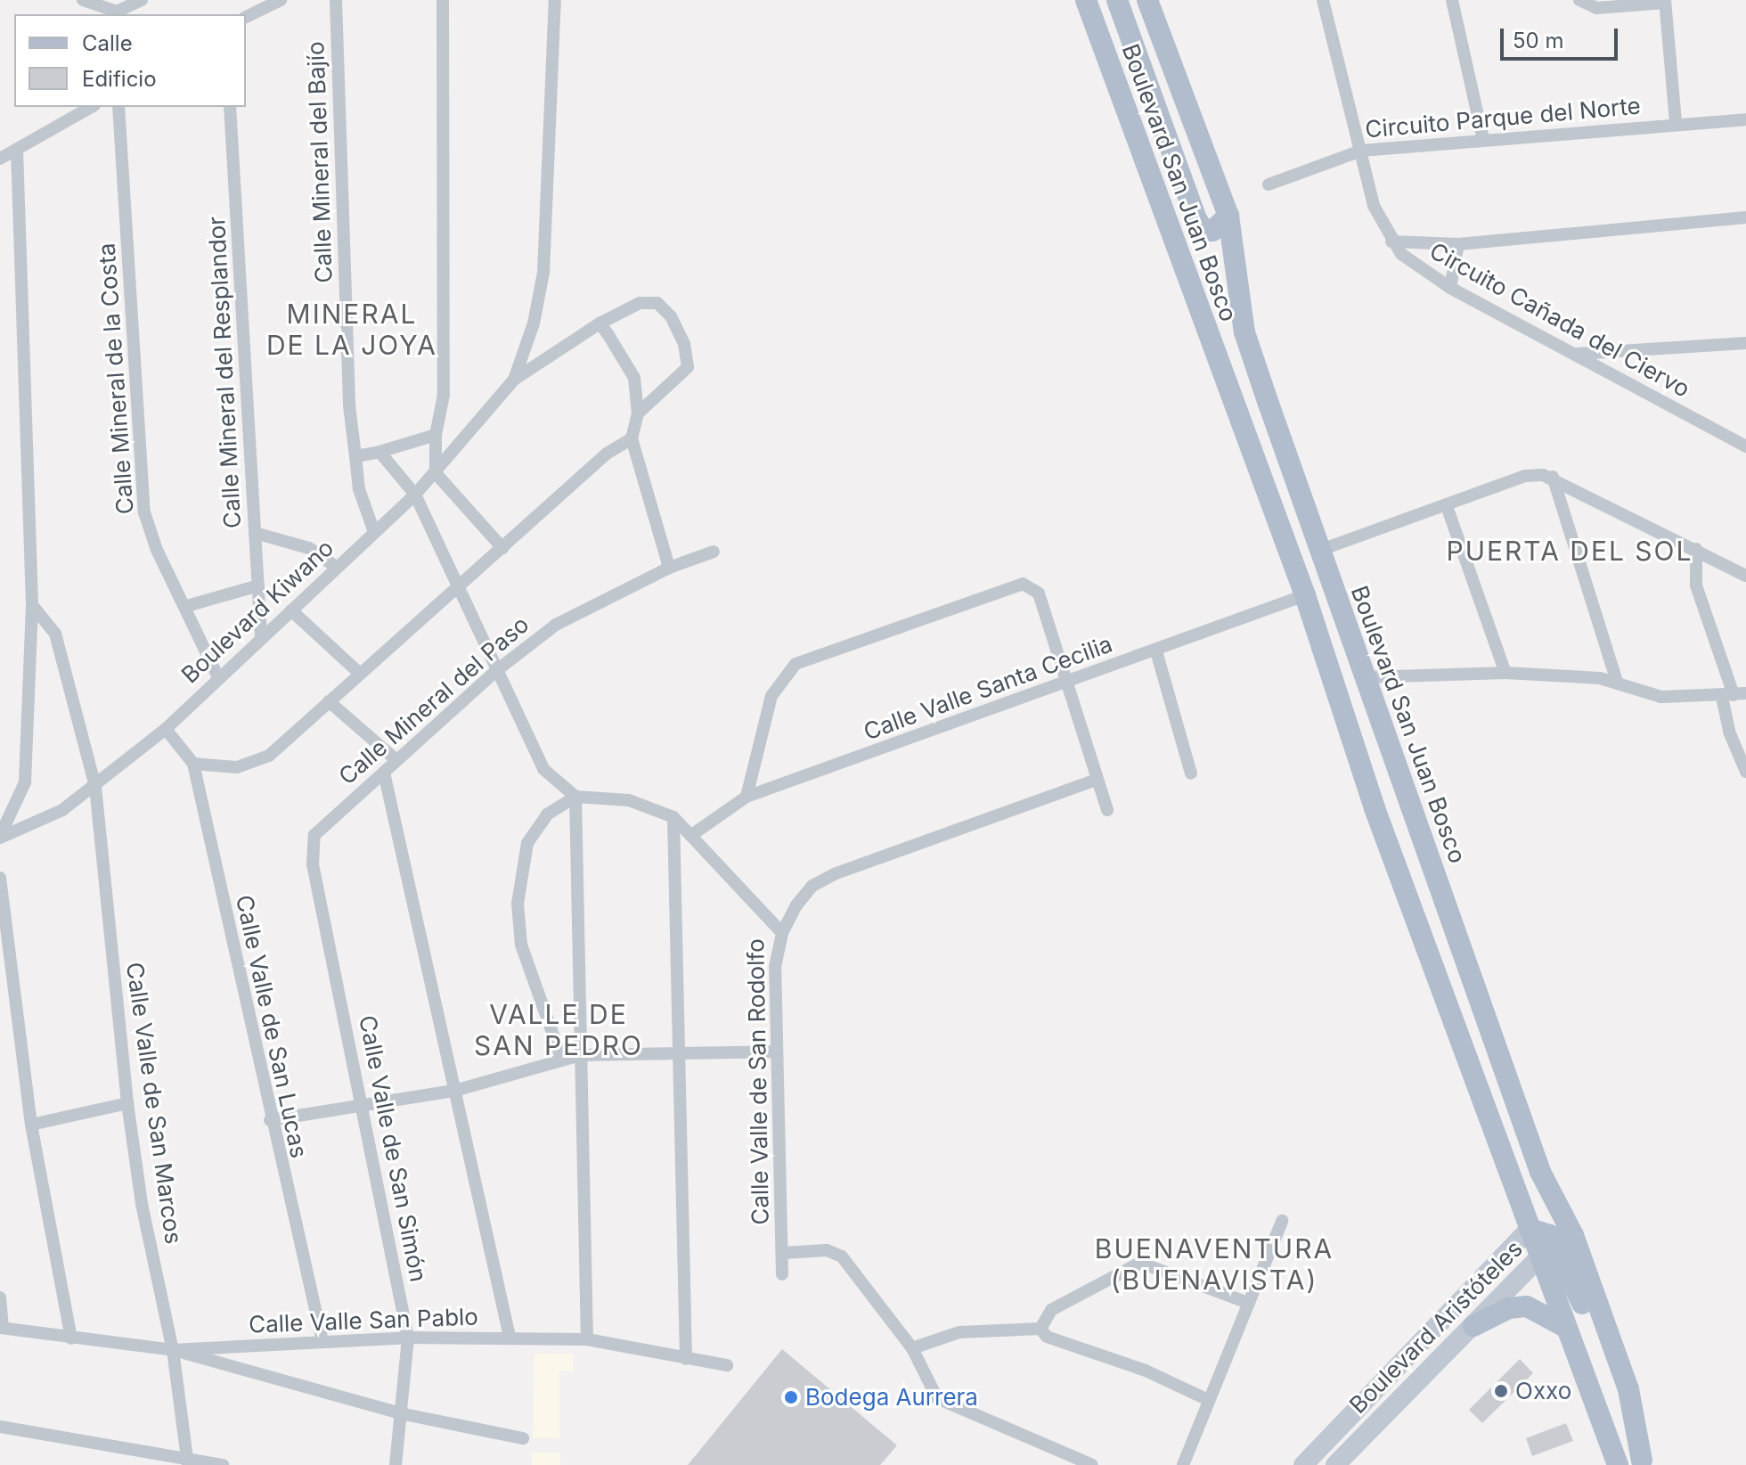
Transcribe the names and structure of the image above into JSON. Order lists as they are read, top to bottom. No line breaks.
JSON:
{"streets":{"main road":["Boulevard San Juan Bosco","Boulevard Aristóteles"],"street":["Circuito Parque del Norte","Calle Mineral del Bajío","Circuito Cañada del Ciervo","Calle Mineral del Resplandor","Calle Mineral de la Costa","Boulevard Kiwano","Calle Valle Santa Cecilia","Calle Mineral del Paso","Calle Valle de San Lucas","Calle Valle de San Rodolfo","Calle Valle de San Marcos","Calle Valle de San Simón","Calle Valle San Pablo"]},"crossings":[["Circuito Parque del Norte","Circuito Cañada del Ciervo"],["Calle Mineral del Bajío","Boulevard Kiwano"],["Boulevard San Juan Bosco","Calle Valle Santa Cecilia"],["Boulevard San Juan Bosco","Boulevard Aristóteles"],["Calle Mineral del Resplandor","Boulevard Kiwano"],["Calle Mineral de la Costa","Boulevard Kiwano"],["Boulevard Kiwano","Calle Valle de San Lucas"],["Boulevard Kiwano","Calle Valle de San Marcos"],["Calle Valle Santa Cecilia","Calle Valle de San Rodolfo"],["Calle Mineral del Paso","Calle Valle de San Simón"],["Calle Valle de San Lucas","Calle Valle San Pablo"],["Calle Valle de San Marcos","Calle Valle San Pablo"],["Calle Valle de San Simón","Calle Valle San Pablo"]],"districts":["MINERAL DE LA JOYA","PUERTA DEL SOL","VALLE DE SAN PEDRO","BUENAVENTURA (BUENAVISTA)"],"places":["Oxxo","Bodega Aurrera"],"legend":["Calle","Edificio"],"scale_bar":"50 m"}
